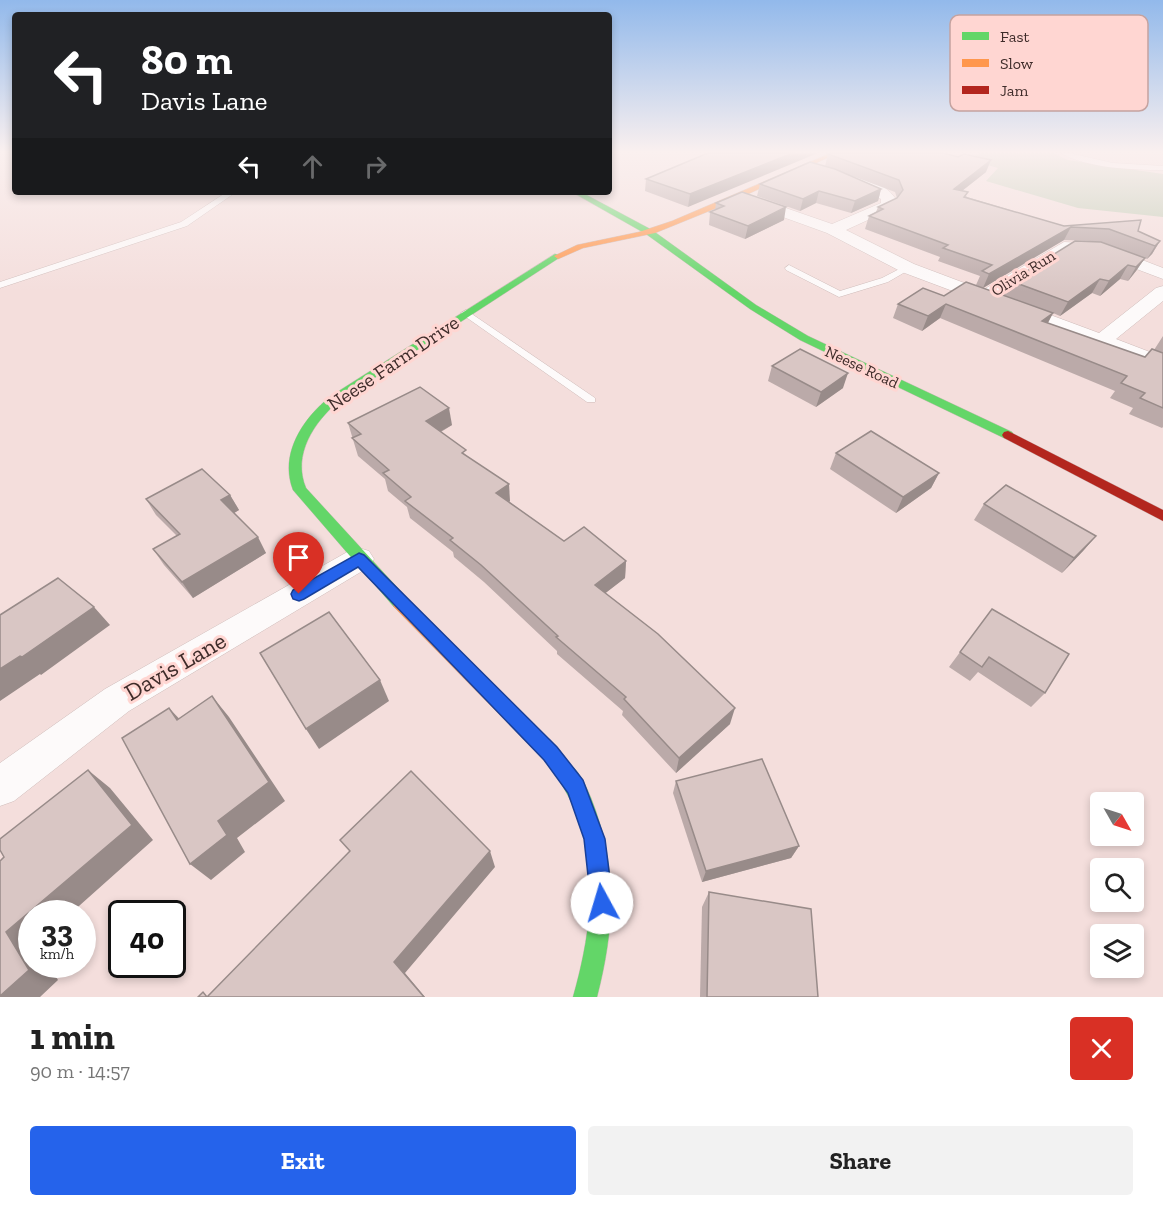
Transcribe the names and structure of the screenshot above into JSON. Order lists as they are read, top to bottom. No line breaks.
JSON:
{"streets":{"street":["Olivia Run","Neese Farm Drive","Neese Road","Davis Lane"]},"crossings":[["Neese Farm Drive","Neese Road"],["Neese Farm Drive","Davis Lane"]],"legend":["Fast","Slow","Jam"],"north":"bottom right","page":{"turn":["80 m","Davis Lane"],"speed":"33 km/h","limit":"40","heading":["1 min","90 m · 14:57"],"buttons":["Exit","Share"]}}
